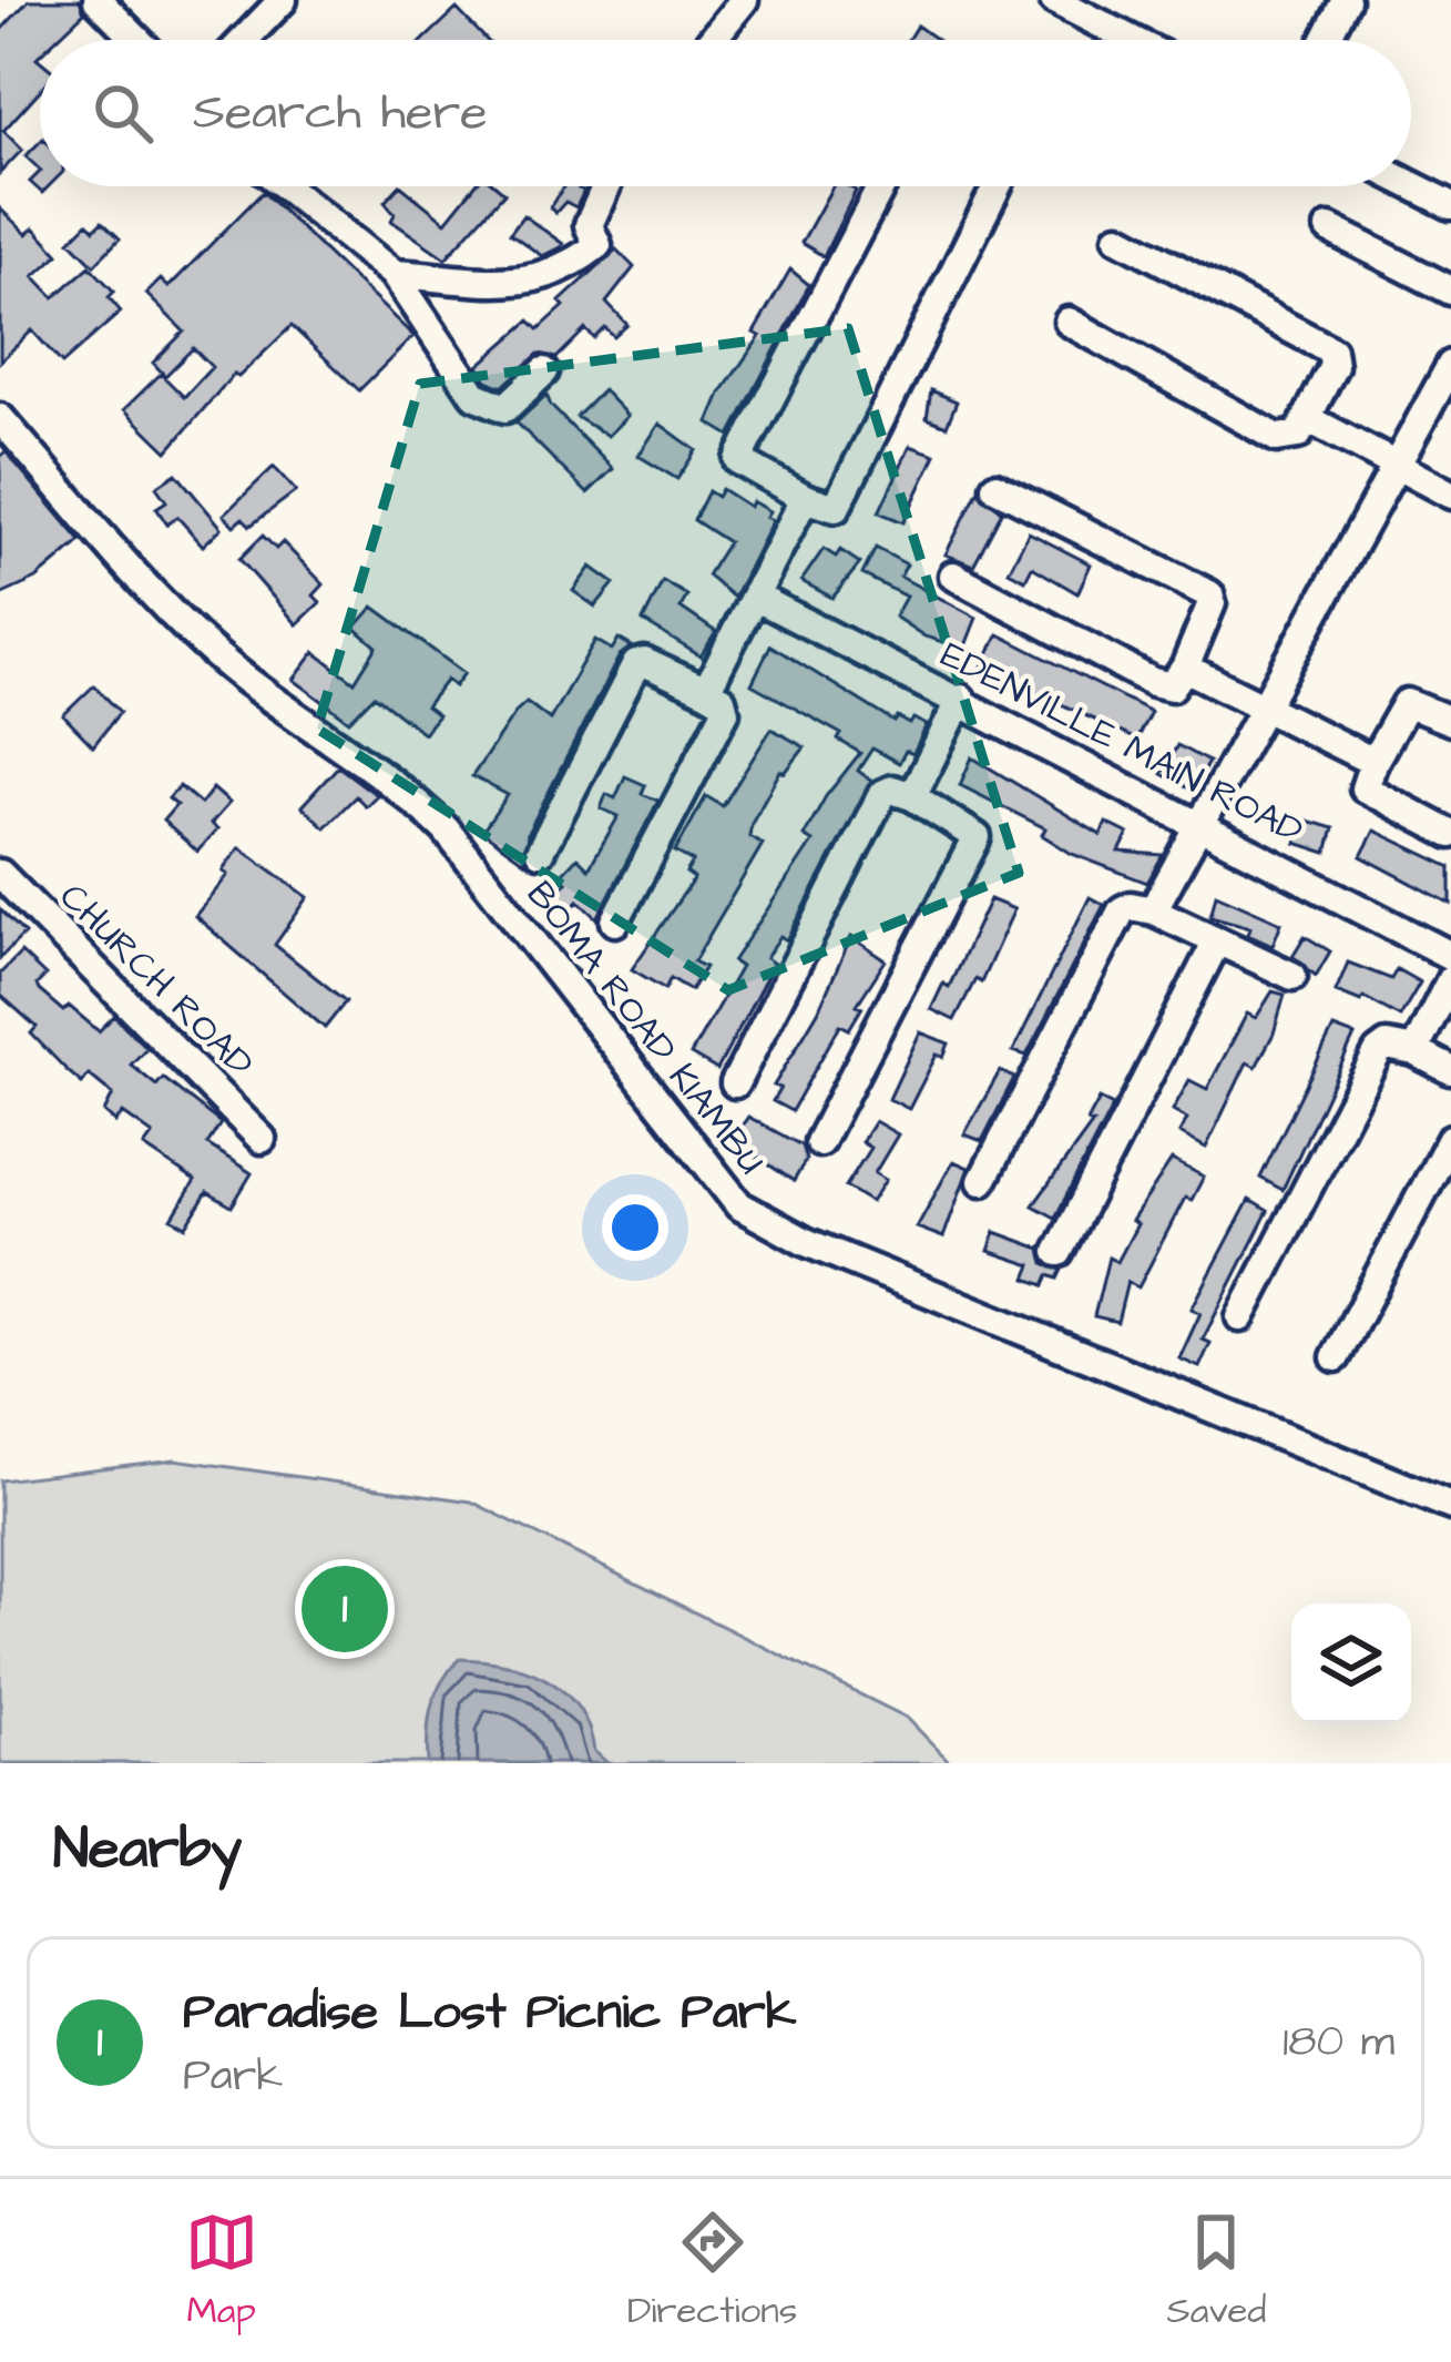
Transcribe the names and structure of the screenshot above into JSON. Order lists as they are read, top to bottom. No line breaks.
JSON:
{"streets":{"street":["EDENVILLE MAIN ROAD","CHURCH ROAD","BOMA ROAD KIAMBU"]},"page":{"search":"Search here","pins":"1","heading":"Nearby","list":[{"mark":"1","name":"Paradise Lost Picnic Park","note":"Park","value":"180 m"}],"nav":["Map","Directions","Saved"]}}
